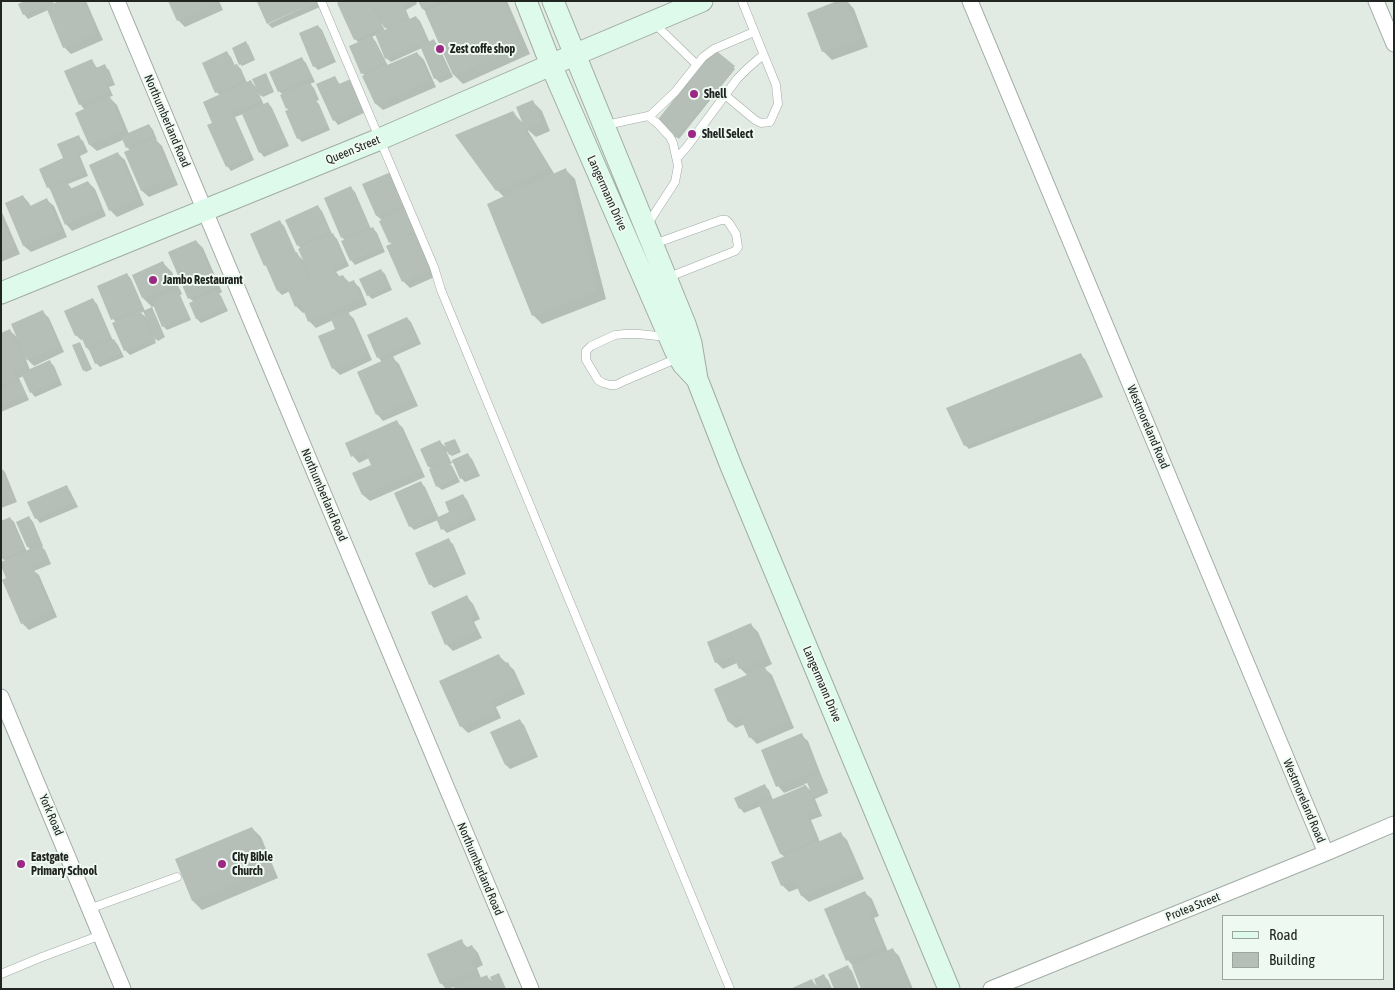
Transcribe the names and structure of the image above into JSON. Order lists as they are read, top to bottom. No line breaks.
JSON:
{"streets":{"main road":["Queen Street","Langermann Drive"],"street":["Northumberland Road","Westmoreland Road","York Road","Protea Street"]},"crossings":[["Northumberland Road","Queen Street"],["Queen Street","Langermann Drive"],["Westmoreland Road","Protea Street"]],"places":["Zest coffe shop","Shell","Shell Select","Jambo Restaurant","Eastgate Primary School","City Bible Church"],"legend":["Road","Building"]}
